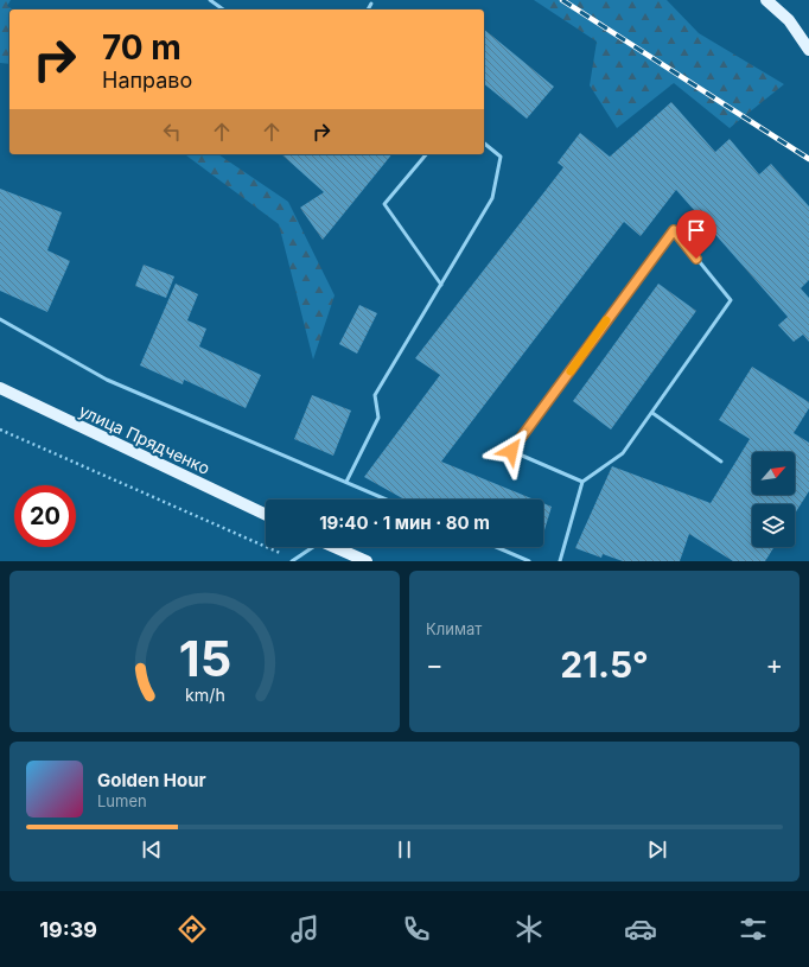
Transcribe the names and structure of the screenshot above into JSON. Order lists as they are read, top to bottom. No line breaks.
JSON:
{"streets":{"main road":["улица Прядченко"]},"north":"top right","page":{"turn":["70 m","Направо"],"limit":"20","trip":"19:40 · 1 мин · 80 m","tile":"Климат","heat":["−","21.5°","+"],"song":["Golden Hour","Lumen"],"tabs":"19:39","gauge":["15","km/h"]}}
